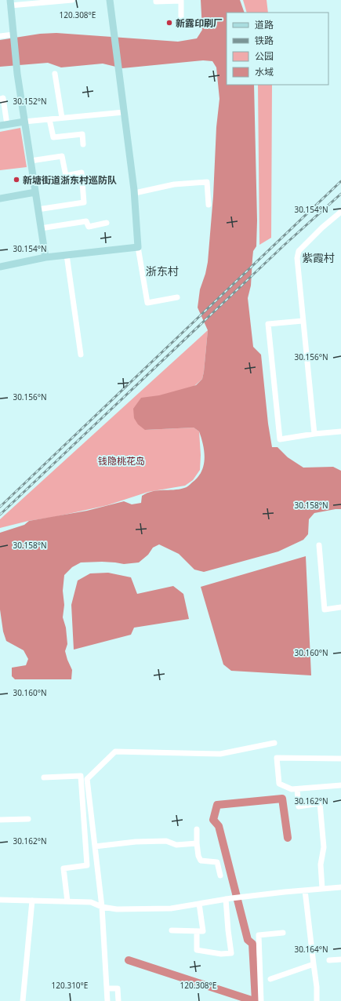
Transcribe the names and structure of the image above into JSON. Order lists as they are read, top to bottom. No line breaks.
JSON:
{"districts":["紫霞村","浙东村"],"parks":["钱隐桃花岛"],"places":["新露印刷厂","新塘街道浙东村巡防队"],"legend":["道路","铁路","公园","水域"],"coordinates":["120.308°E","30.152°N","30.154°N","30.156°N","30.158°N","30.160°N","30.162°N","30.164°N","120.310°E"]}
